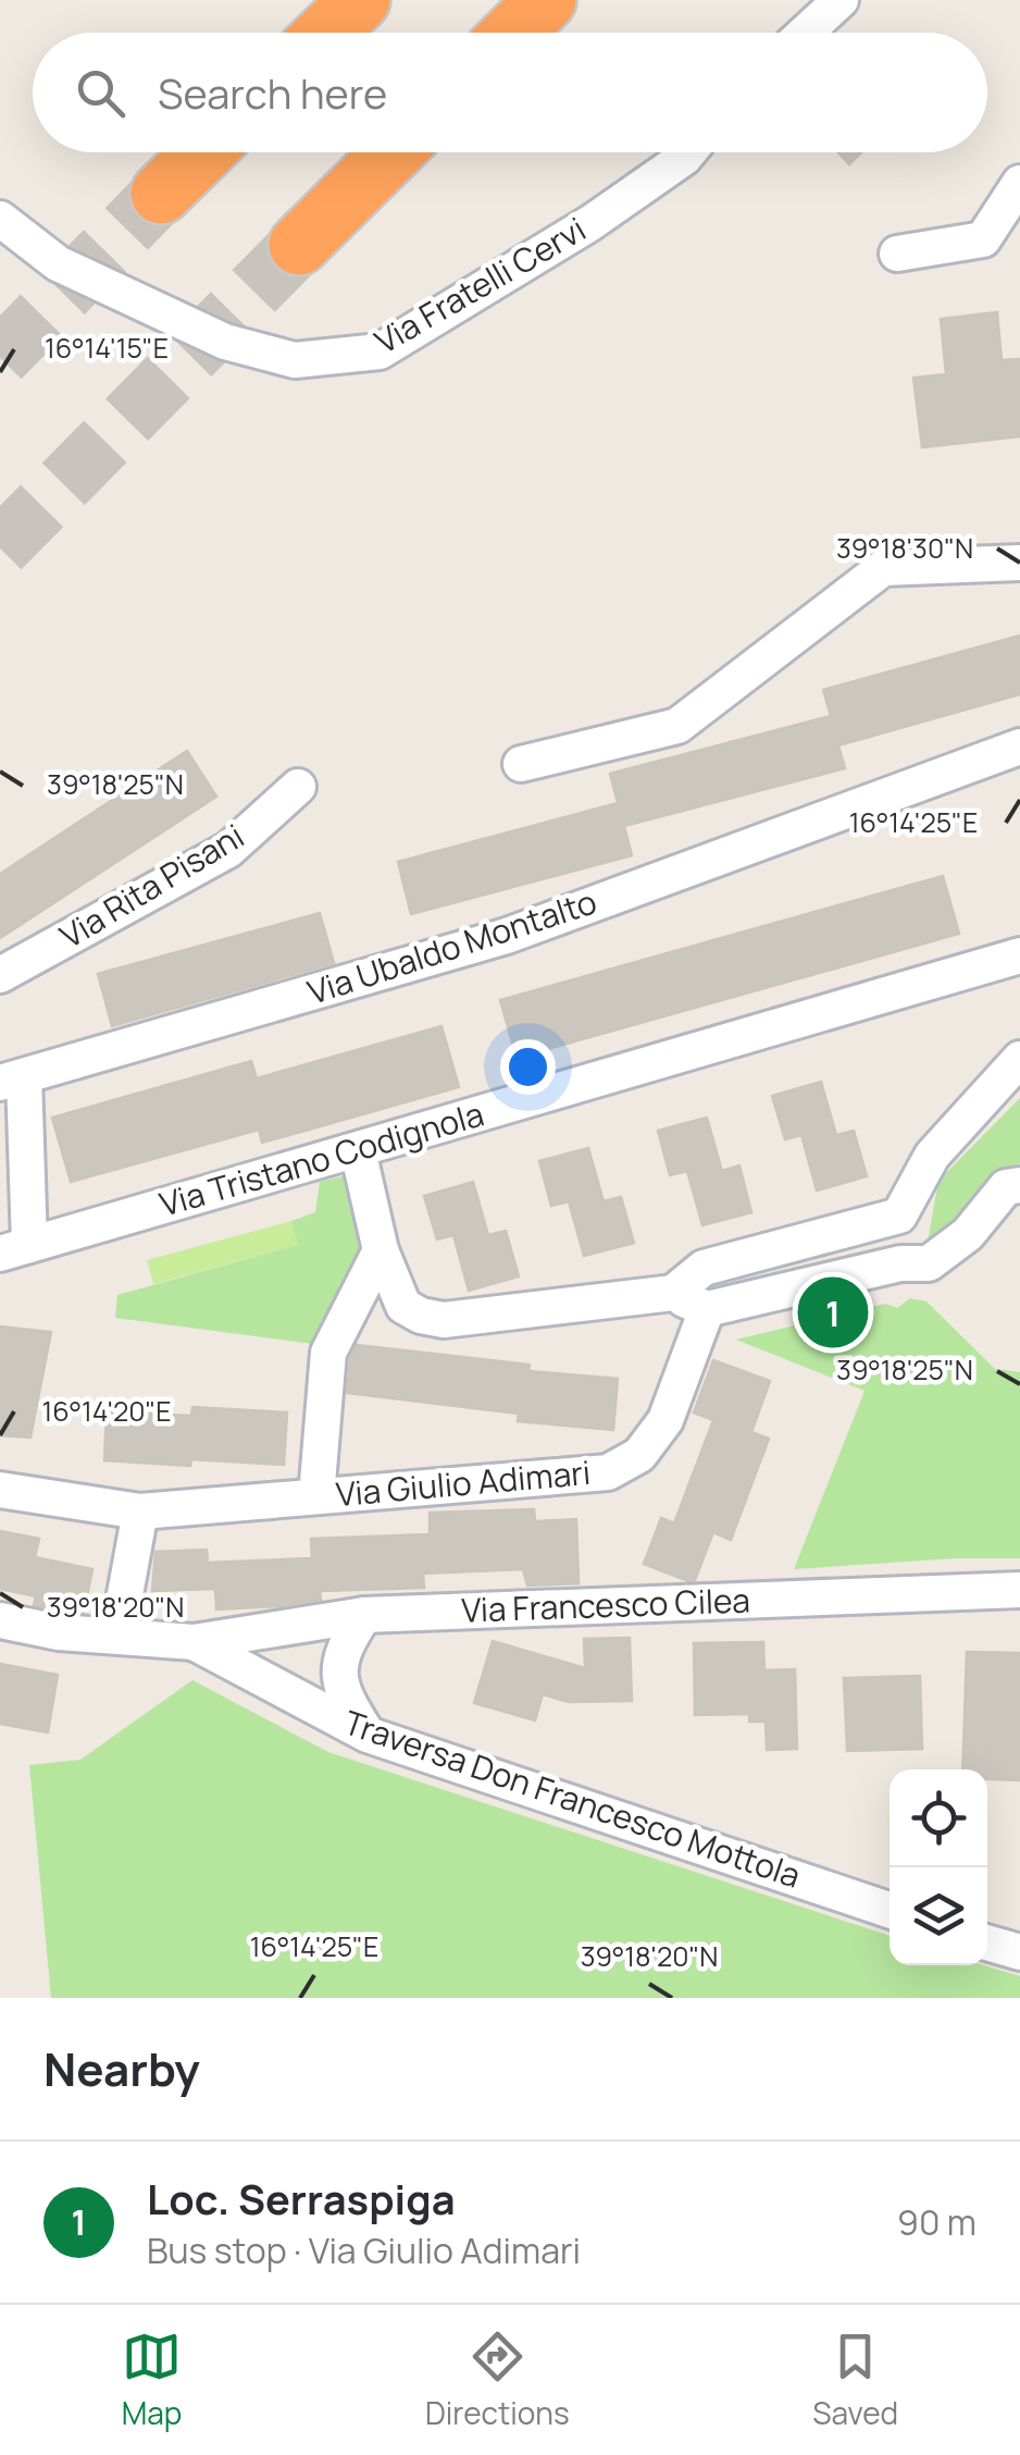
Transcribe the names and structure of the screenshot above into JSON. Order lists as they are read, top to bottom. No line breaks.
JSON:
{"streets":{"street":["Via Fratelli Cervi","Via Rita Pisani","Via Ubaldo Montalto","Via Tristano Codignola","Via Giulio Adimari","Via Francesco Cilea","Traversa Don Francesco Mottola"]},"crossings":[["Via Francesco Cilea","Traversa Don Francesco Mottola"]],"page":{"search":"Search here","pins":"1","heading":"Nearby","list":[{"mark":"1","name":"Loc. Serraspiga","note":"Bus stop · Via Giulio Adimari","value":"90 m"}],"nav":["Map","Directions","Saved"]},"coordinates":["16°14'15\"E","39°18'30\"N","39°18'25\"N","16°14'25\"E","16°14'20\"E","39°18'20\"N"]}
